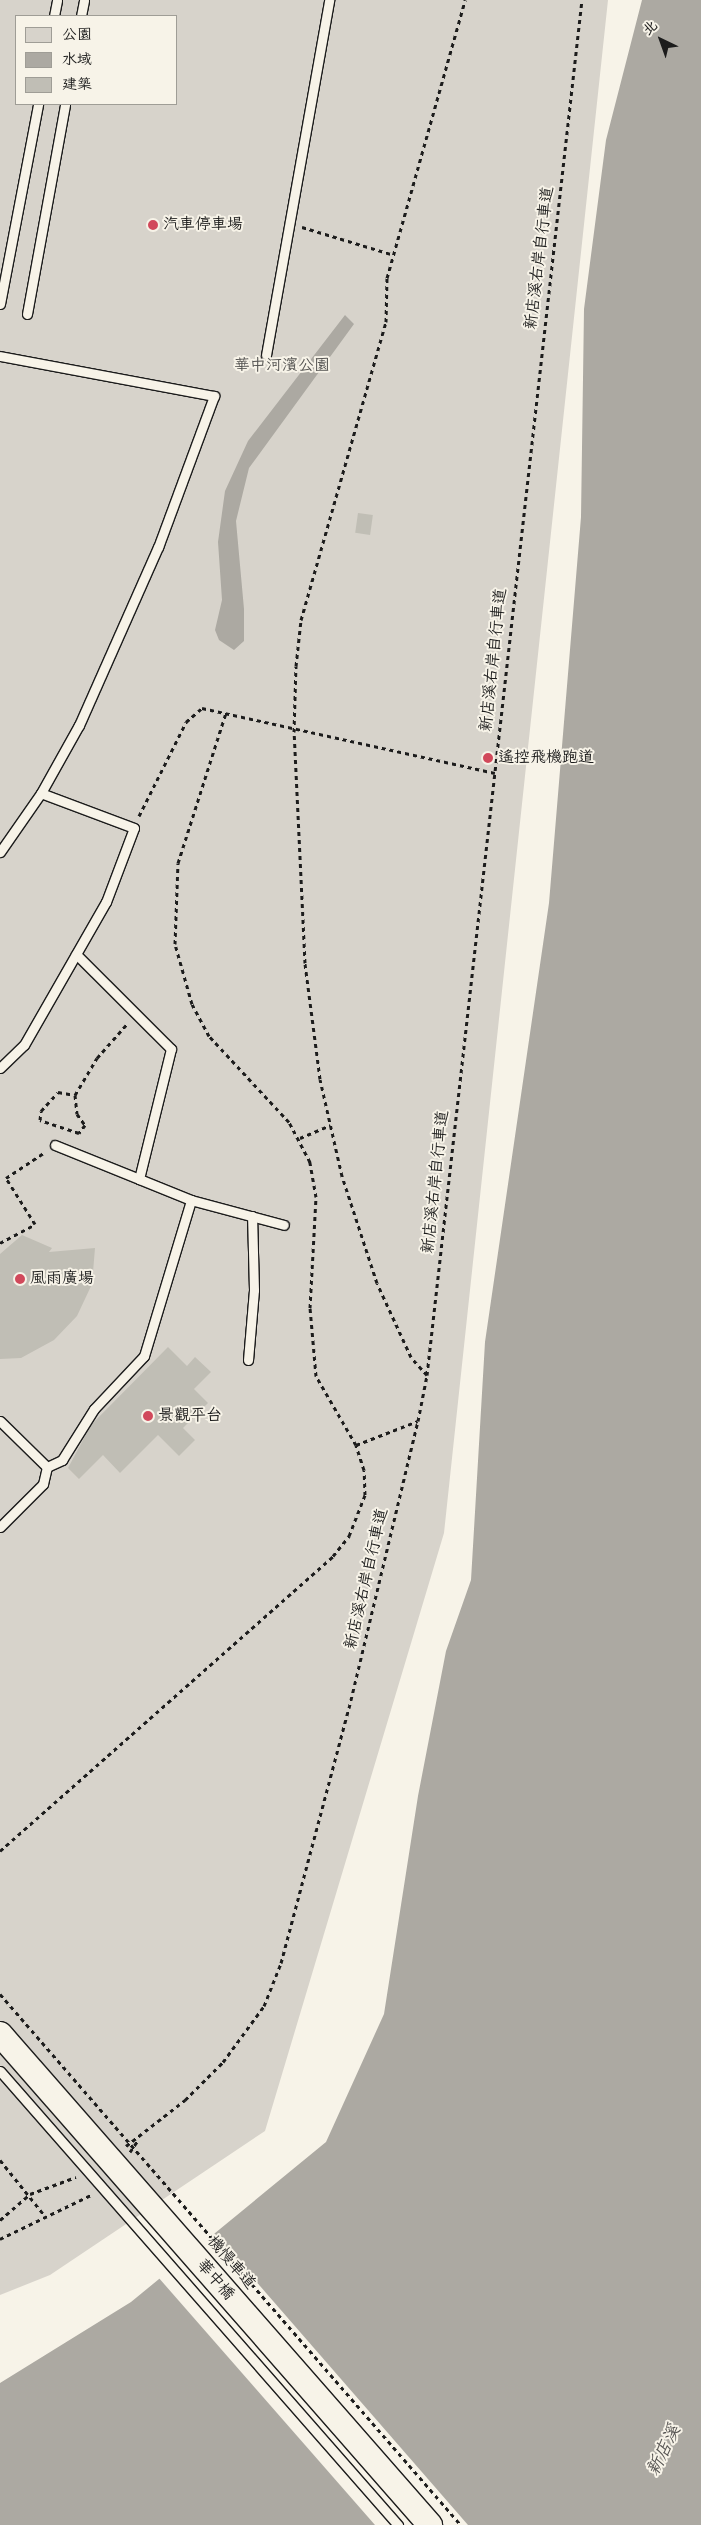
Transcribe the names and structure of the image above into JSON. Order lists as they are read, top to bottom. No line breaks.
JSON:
{"streets":{"main road":["華中橋"],"lane":["機慢車道"],"path":["新店溪右岸自行車道"]},"water":["新店溪"],"parks":["華中河濱公園"],"places":["汽車停車場","遙控飛機跑道","風雨廣場","景觀平台"],"legend":["公園","水域","建築"],"north":"top left"}
